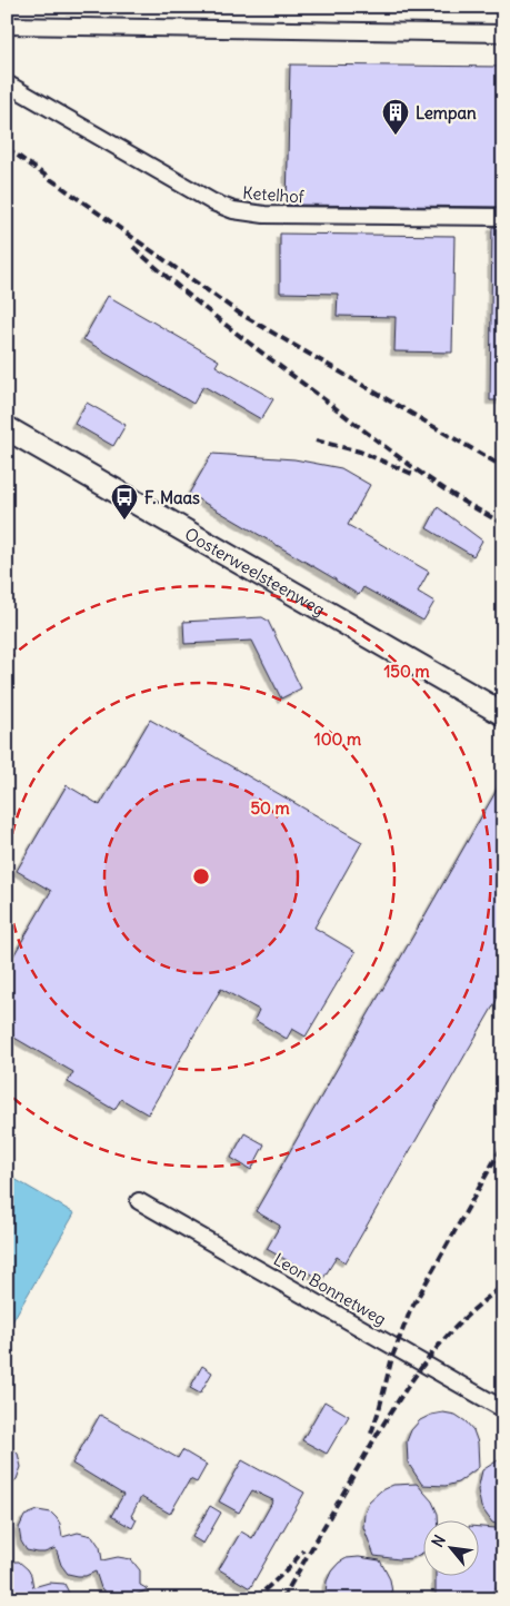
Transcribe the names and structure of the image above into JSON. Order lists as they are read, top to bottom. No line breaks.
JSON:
{"streets":{"main road":["Oosterweelsteenweg"],"street":["Ketelhof","Leon Bonnetweg"]},"places":{"building":["Lempan"],"bus stop":["F. Maas"]},"north":"top left","rings":["150 m","100 m","50 m"]}
